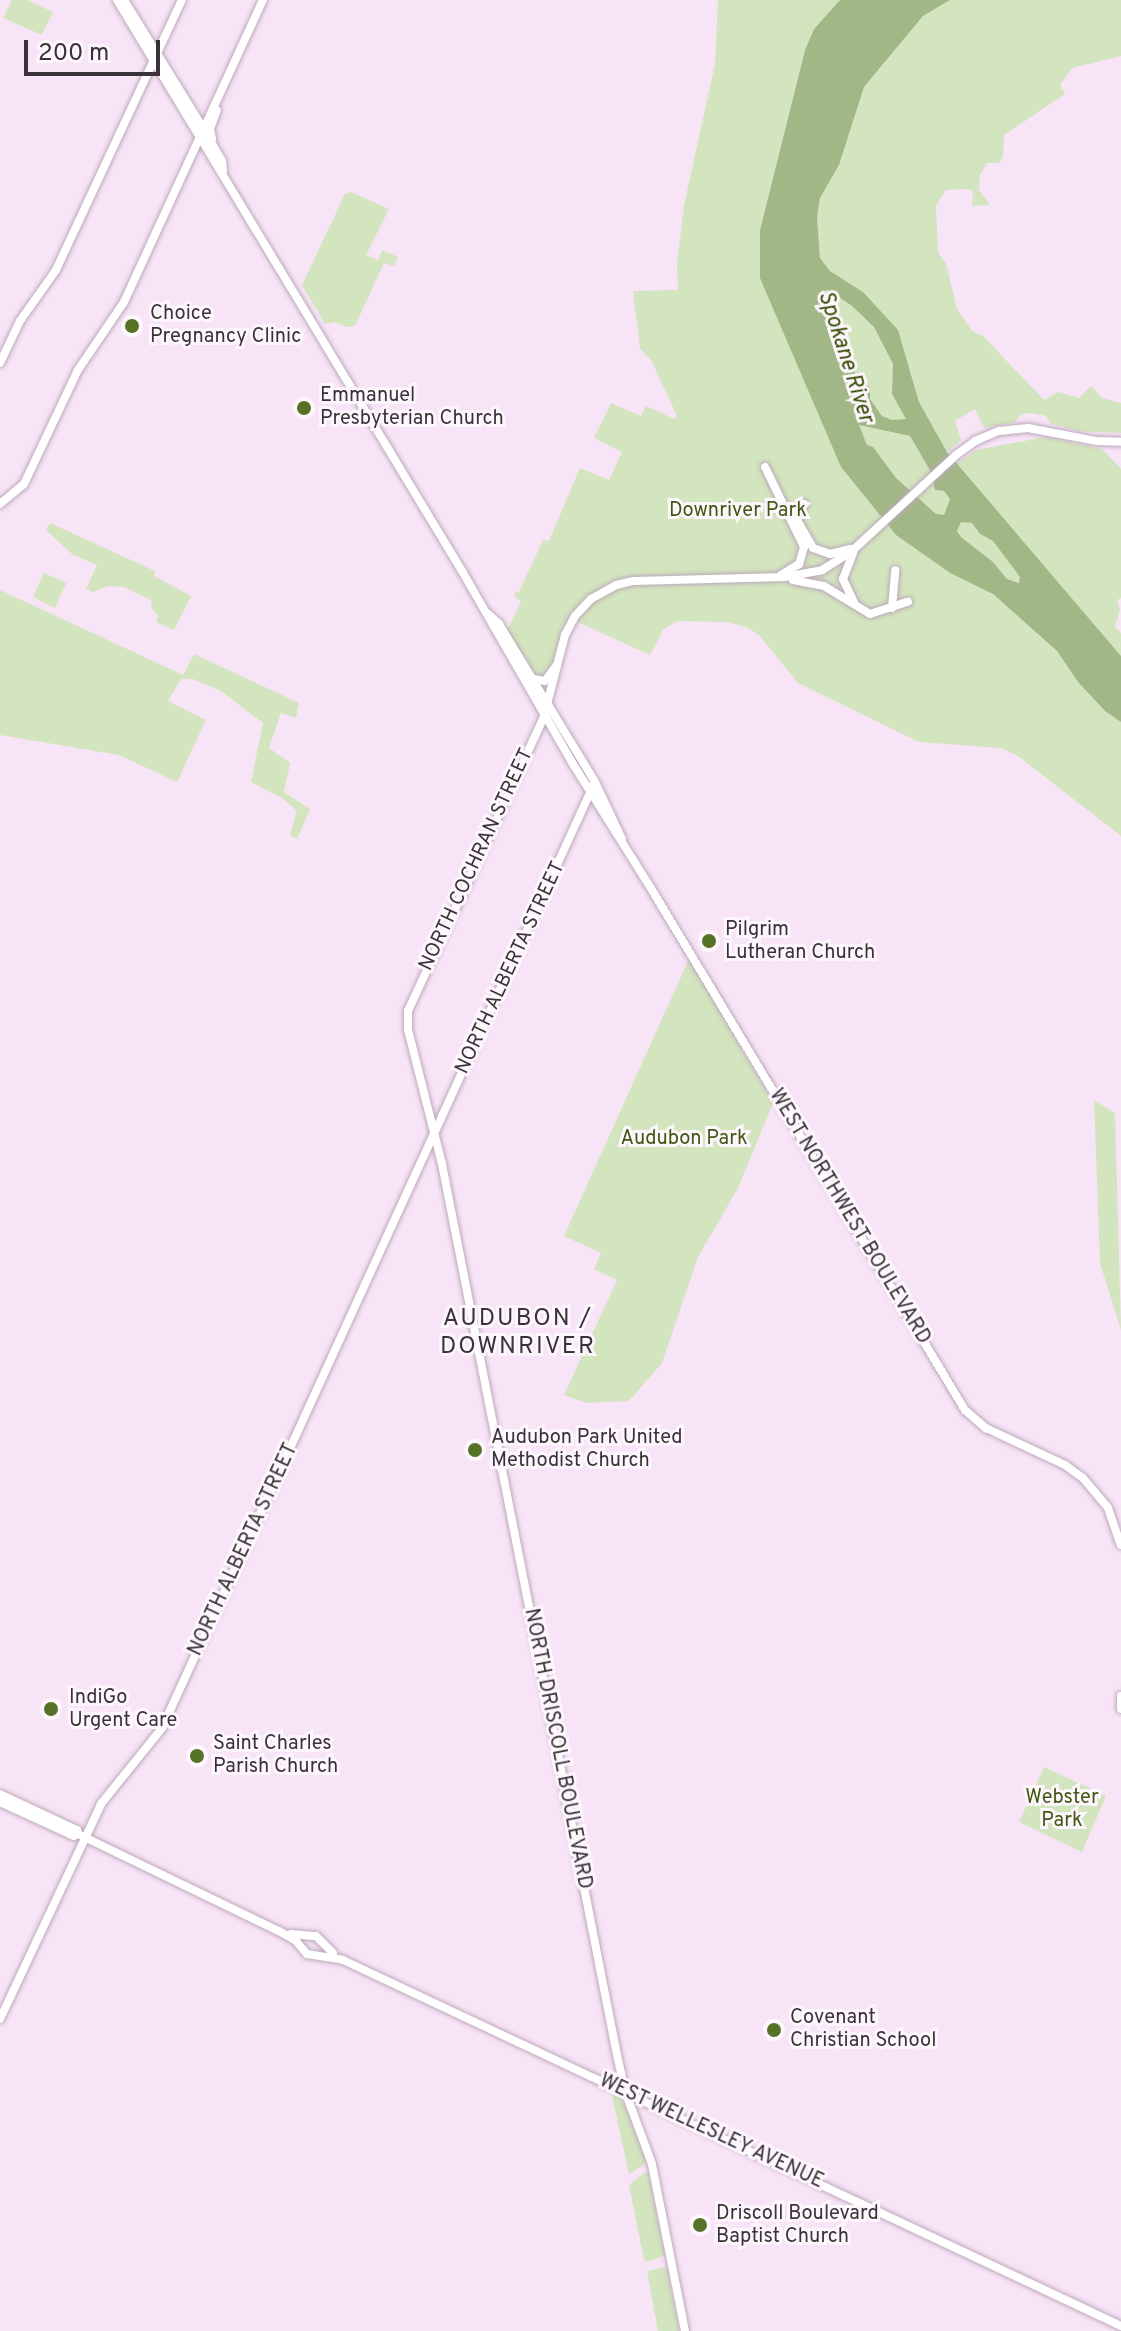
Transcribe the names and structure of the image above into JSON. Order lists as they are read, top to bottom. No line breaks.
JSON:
{"streets":{"main road":["NORTH COCHRAN STREET","NORTH ALBERTA STREET","WEST NORTHWEST BOULEVARD","NORTH DRISCOLL BOULEVARD","WEST WELLESLEY AVENUE"]},"crossings":[["NORTH COCHRAN STREET","WEST NORTHWEST BOULEVARD"],["NORTH COCHRAN STREET","NORTH DRISCOLL BOULEVARD"],["NORTH ALBERTA STREET","WEST NORTHWEST BOULEVARD"],["NORTH ALBERTA STREET","NORTH DRISCOLL BOULEVARD"],["NORTH DRISCOLL BOULEVARD","WEST WELLESLEY AVENUE"]],"districts":["AUDUBON / DOWNRIVER"],"water":["Spokane River"],"parks":["Downriver Park","Audubon Park","Webster Park"],"places":["Choice Pregnancy Clinic","Emmanuel Presbyterian Church","Pilgrim Lutheran Church","Audubon Park United Methodist Church","IndiGo Urgent Care","Saint Charles Parish Church","Covenant Christian School","Driscoll Boulevard Baptist Church"],"scale_bar":"200 m"}
